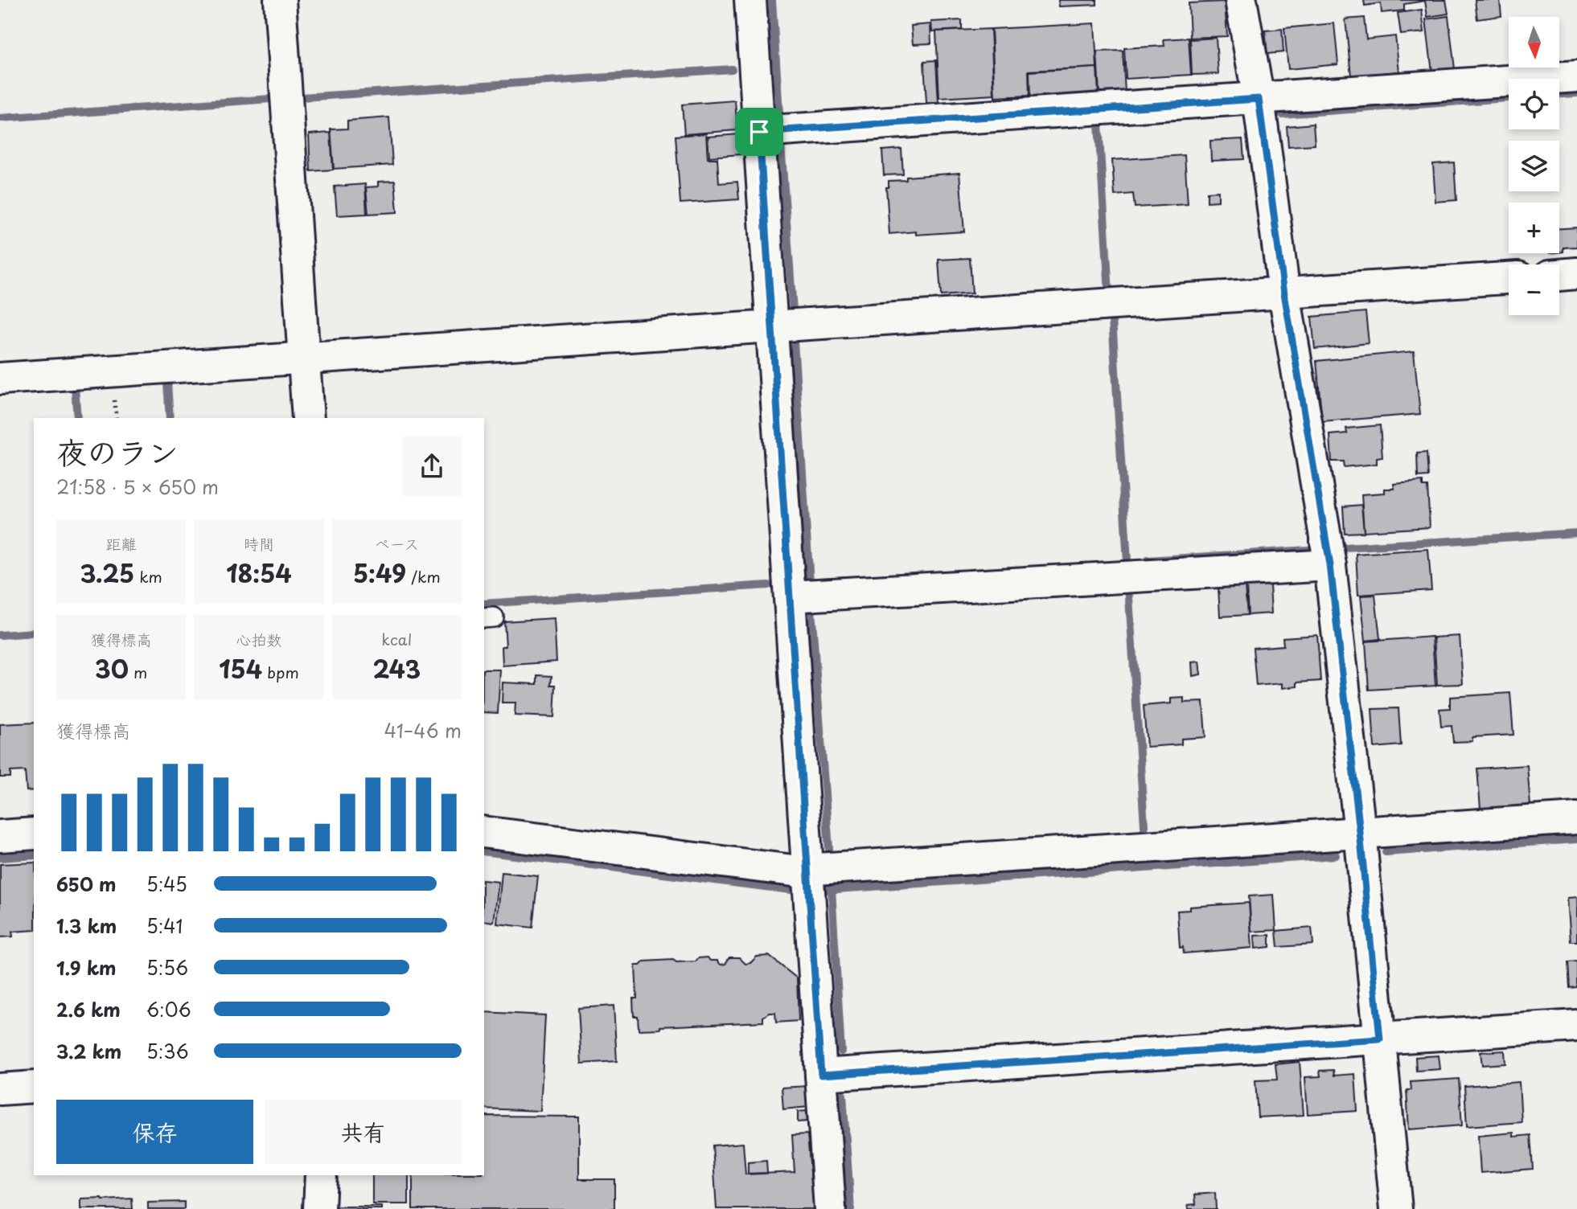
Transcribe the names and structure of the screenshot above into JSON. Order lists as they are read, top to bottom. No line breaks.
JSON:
{"north":"bottom","page":{"map_buttons":["+","−"],"heading":["夜のラン","21:58 · 5 × 650 m"],"stats":[["距離","3.25 km"],["時間","18:54"],["ペース","5:49 /km"],["獲得標高","30 m"],["心拍数","154 bpm"],["kcal","243"]],"chart":["獲得標高","41–46 m"],"list":[{"name":"650 m","note":"5:45"},{"name":"1.3 km","note":"5:41"},{"name":"1.9 km","note":"5:56"},{"name":"2.6 km","note":"6:06"},{"name":"3.2 km","note":"5:36"}],"buttons":["保存","共有"]}}
